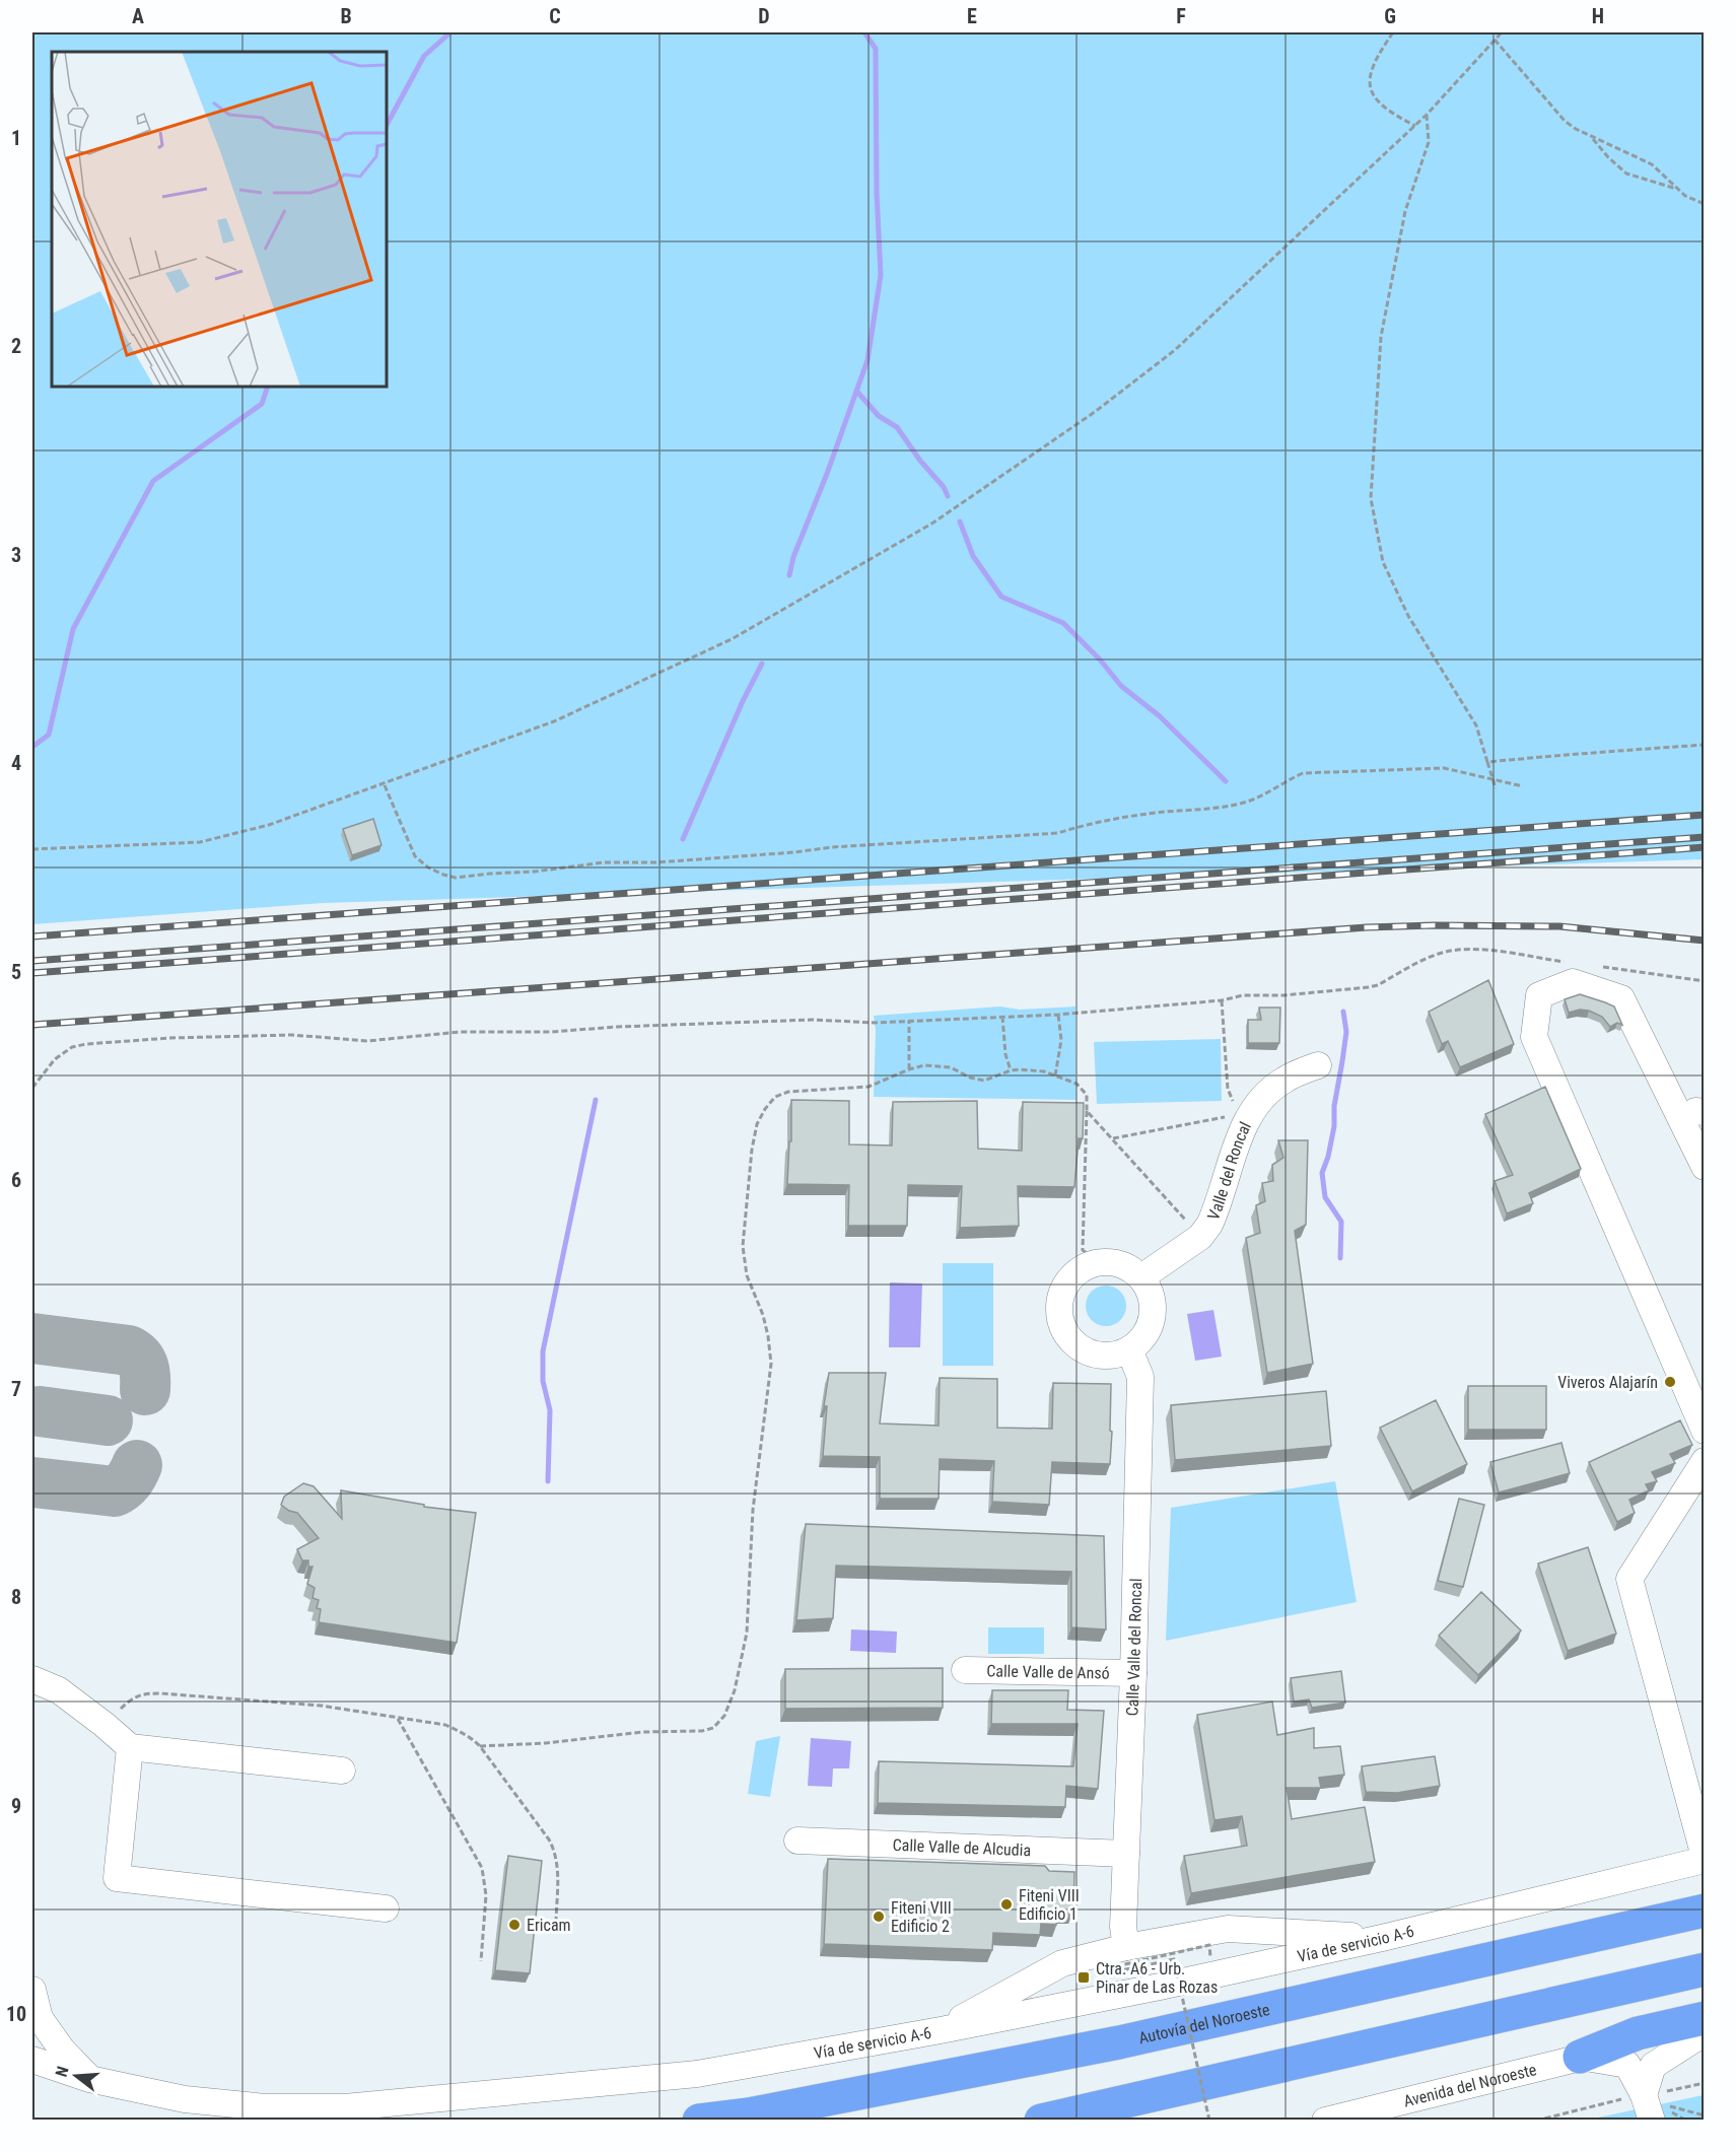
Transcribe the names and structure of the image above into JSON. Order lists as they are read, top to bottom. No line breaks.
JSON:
{"streets":{"highway":["Autovía del Noroeste"],"street":["Valle del Roncal","Calle Valle del Roncal","Calle Valle de Ansó","Calle Valle de Alcudia","Vía de servicio A-6","Avenida del Noroeste"]},"crossings":[["Valle del Roncal","Calle Valle del Roncal"],["Calle Valle del Roncal","Calle Valle de Ansó"],["Calle Valle del Roncal","Calle Valle de Alcudia"]],"places":{"other":["Viveros Alajarín","Fiteni VIII Edificio 1","Fiteni VIII Edificio 2","Ericam"],"transit":["Ctra. A6 - Urb. Pinar de Las Rozas"]},"north":"left","grid":{"columns":["A","B","C","D","E","F","G","H"],"rows":["1","2","3","4","5","6","7","8","9","10"]}}
